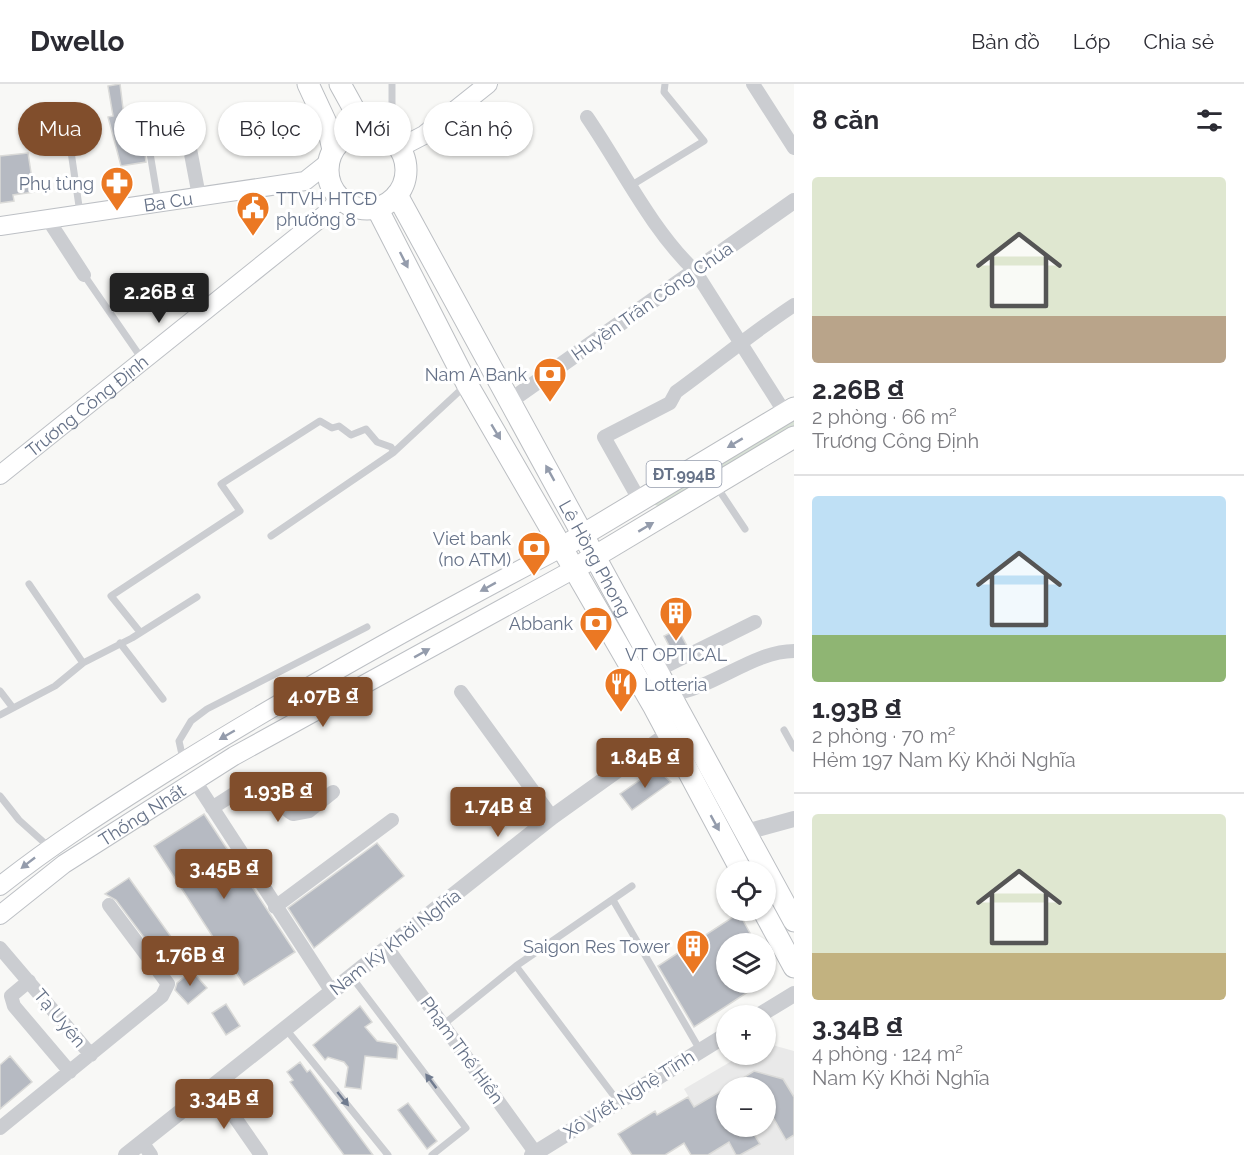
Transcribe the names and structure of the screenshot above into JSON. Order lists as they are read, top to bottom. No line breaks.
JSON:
{"streets":{"main road":["Ba Cu","Trương Công Định","ĐT.994B","Lê Hồng Phong","Thống Nhất"],"street":["Huyền Trân Công Chúa","Nam Kỳ Khởi Nghĩa","Tạ Uyên","Phạm Thế Hiển","Xô Viết Nghệ Tĩnh"]},"crossings":[["Huyền Trân Công Chúa","Lê Hồng Phong"],["ĐT.994B","Lê Hồng Phong"],["Lê Hồng Phong","Thống Nhất"],["Lê Hồng Phong","Nam Kỳ Khởi Nghĩa"],["Nam Kỳ Khởi Nghĩa","Phạm Thế Hiển"],["Phạm Thế Hiển","Xô Viết Nghệ Tĩnh"]],"places":{"pharmacy":["Phụ tùng"],"public building":["TTVH HTCĐ phường 8"],"bank":["Nam A Bank","Viet bank (no ATM)","Abbank"],"building":["VT OPTICAL","Saigon Res Tower"],"restaurant":["Lotteria"]},"page":{"header":"Dwello","nav":["Bản đồ","Lớp","Chia sẻ"],"heading":"8 căn","chip":["Mua","Thuê","Bộ lọc","Mới","Căn hộ"],"list":[{"name":"2.26B ₫","note":"2 phòng · 66 m² · Trương Công Định"},{"name":"1.93B ₫","note":"2 phòng · 70 m² · Hẻm 197 Nam Kỳ Khởi Nghĩa"},{"name":"3.34B ₫","note":"4 phòng · 124 m² · Nam Kỳ Khởi Nghĩa"}],"price":["2.26B ₫","4.07B ₫","1.84B ₫","1.93B ₫","1.74B ₫","3.45B ₫","1.76B ₫","3.34B ₫"],"map_buttons":["+","−"]}}
